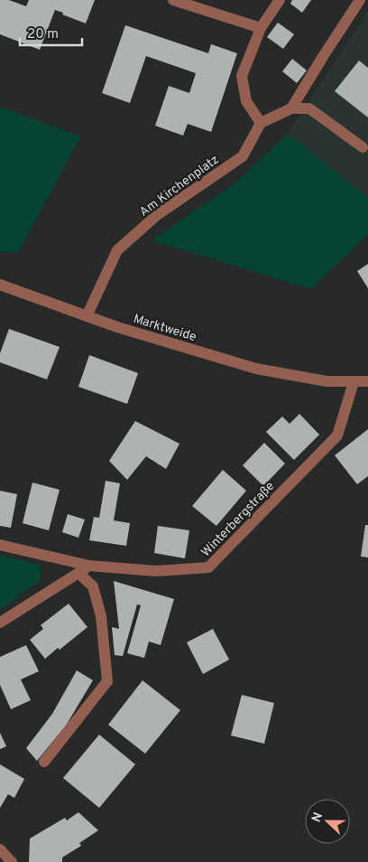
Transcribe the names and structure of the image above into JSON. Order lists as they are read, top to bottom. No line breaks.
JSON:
{"streets":{"street":["Am Kirchenplatz","Marktweide","Winterbergstraße"]},"crossings":[["Am Kirchenplatz","Marktweide"],["Marktweide","Winterbergstraße"]],"scale_bar":"20 m","north":"left"}
